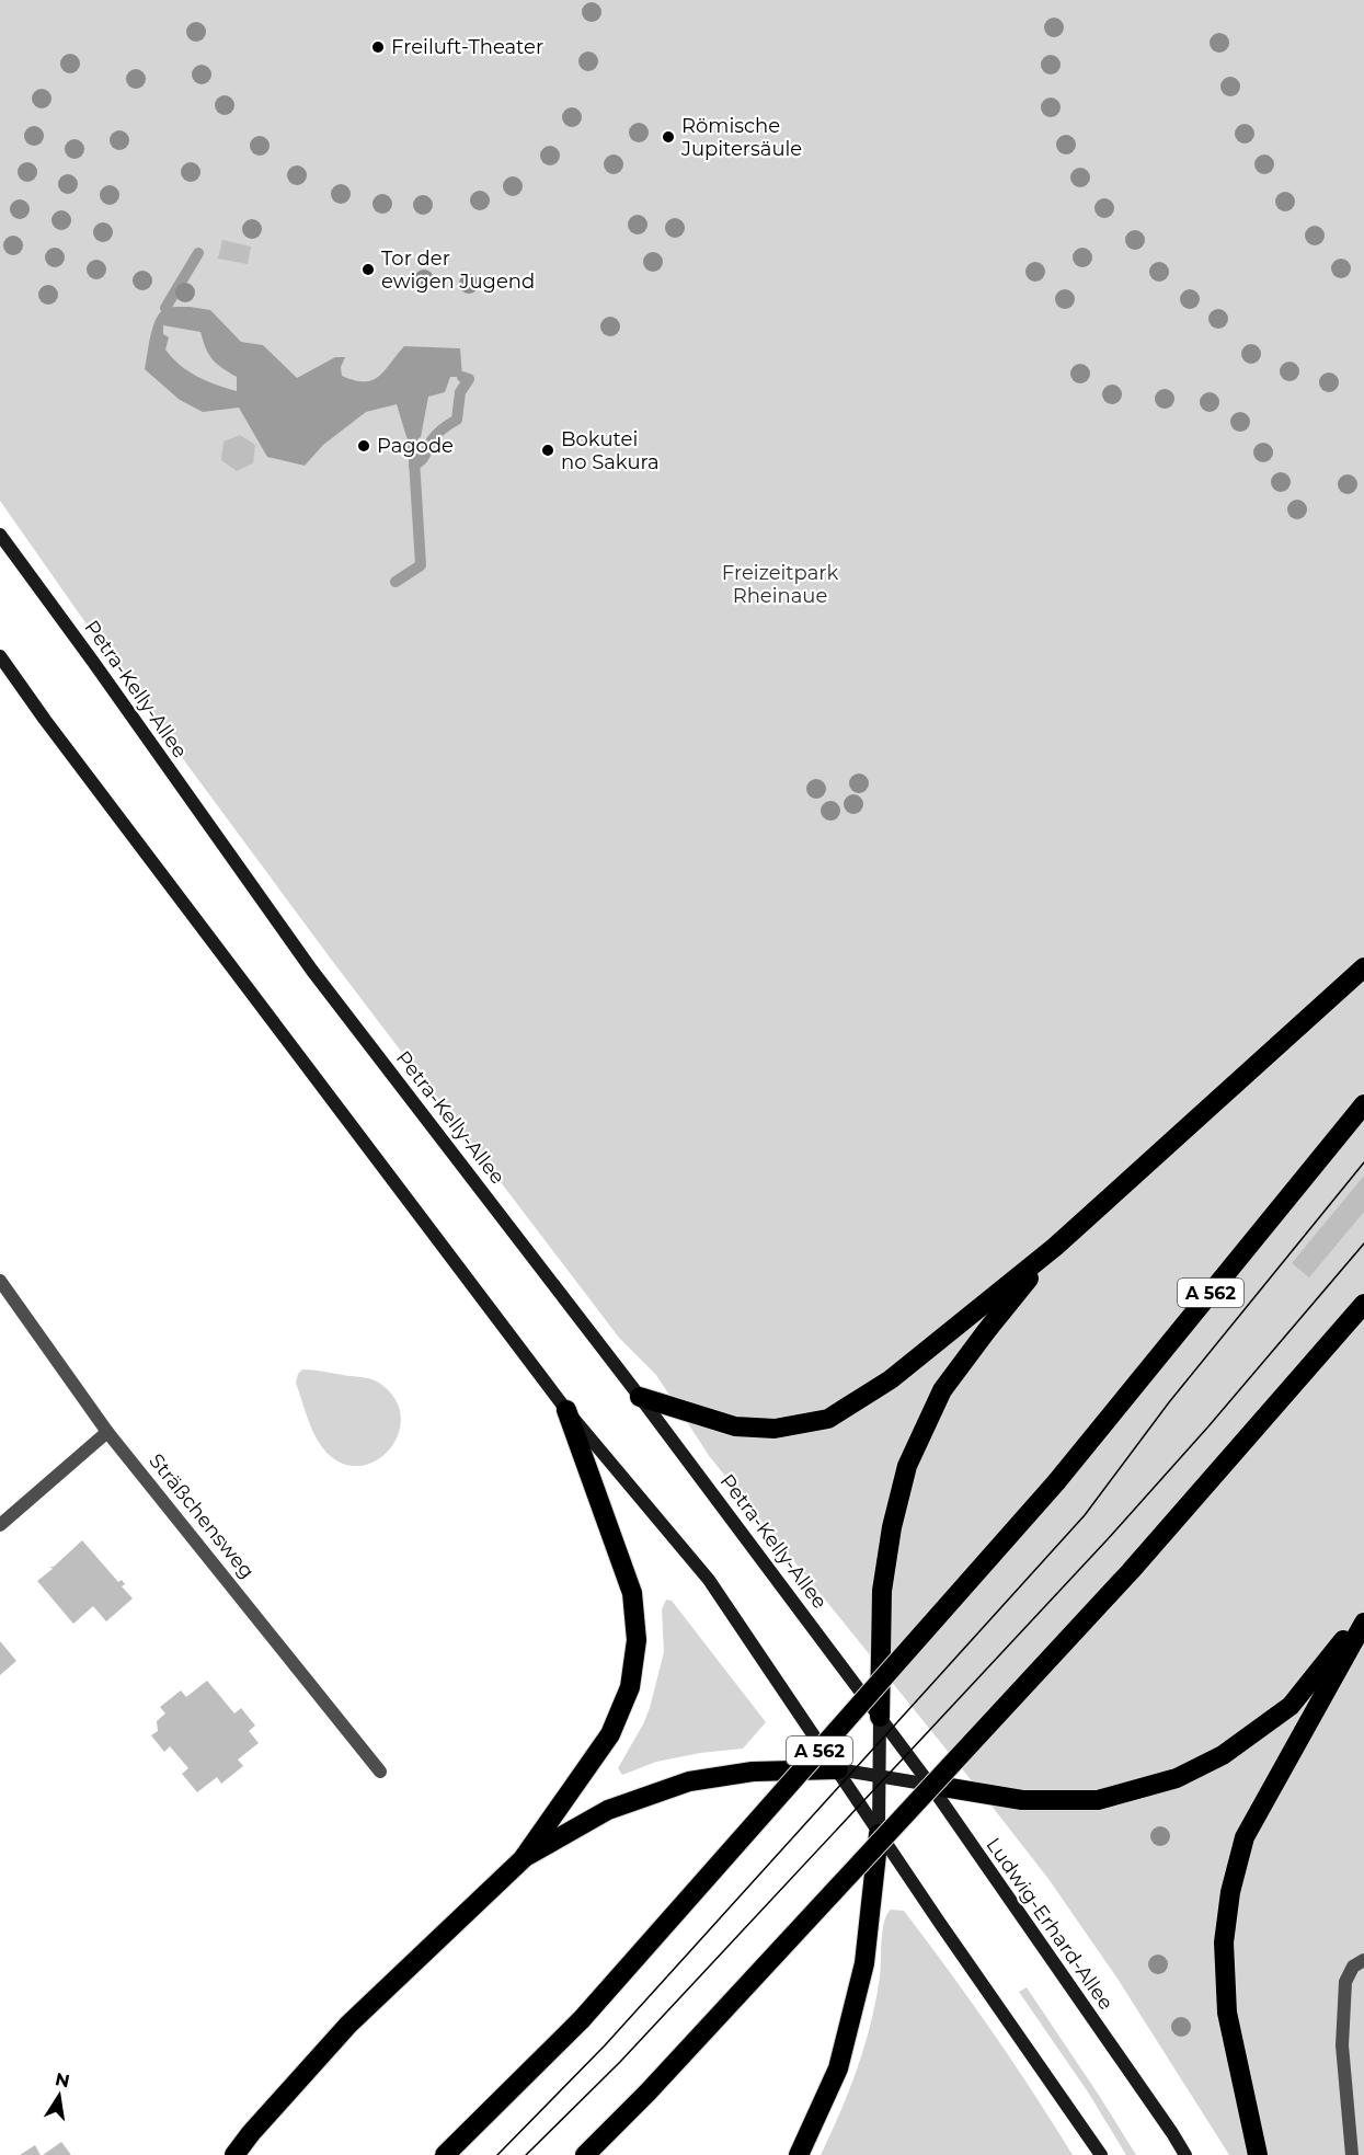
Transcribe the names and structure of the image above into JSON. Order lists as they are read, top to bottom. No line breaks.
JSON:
{"streets":{"highway":["A 562"],"main road":["Petra-Kelly-Allee","Ludwig-Erhard-Allee"],"street":["Sträßchensweg"]},"crossings":[["Petra-Kelly-Allee","Ludwig-Erhard-Allee"]],"parks":["Freizeitpark Rheinaue"],"places":["Freiluft-Theater","Römische Jupitersäule","Tor der ewigen Jugend","Pagode","Bokutei no Sakura"],"north":"top"}
